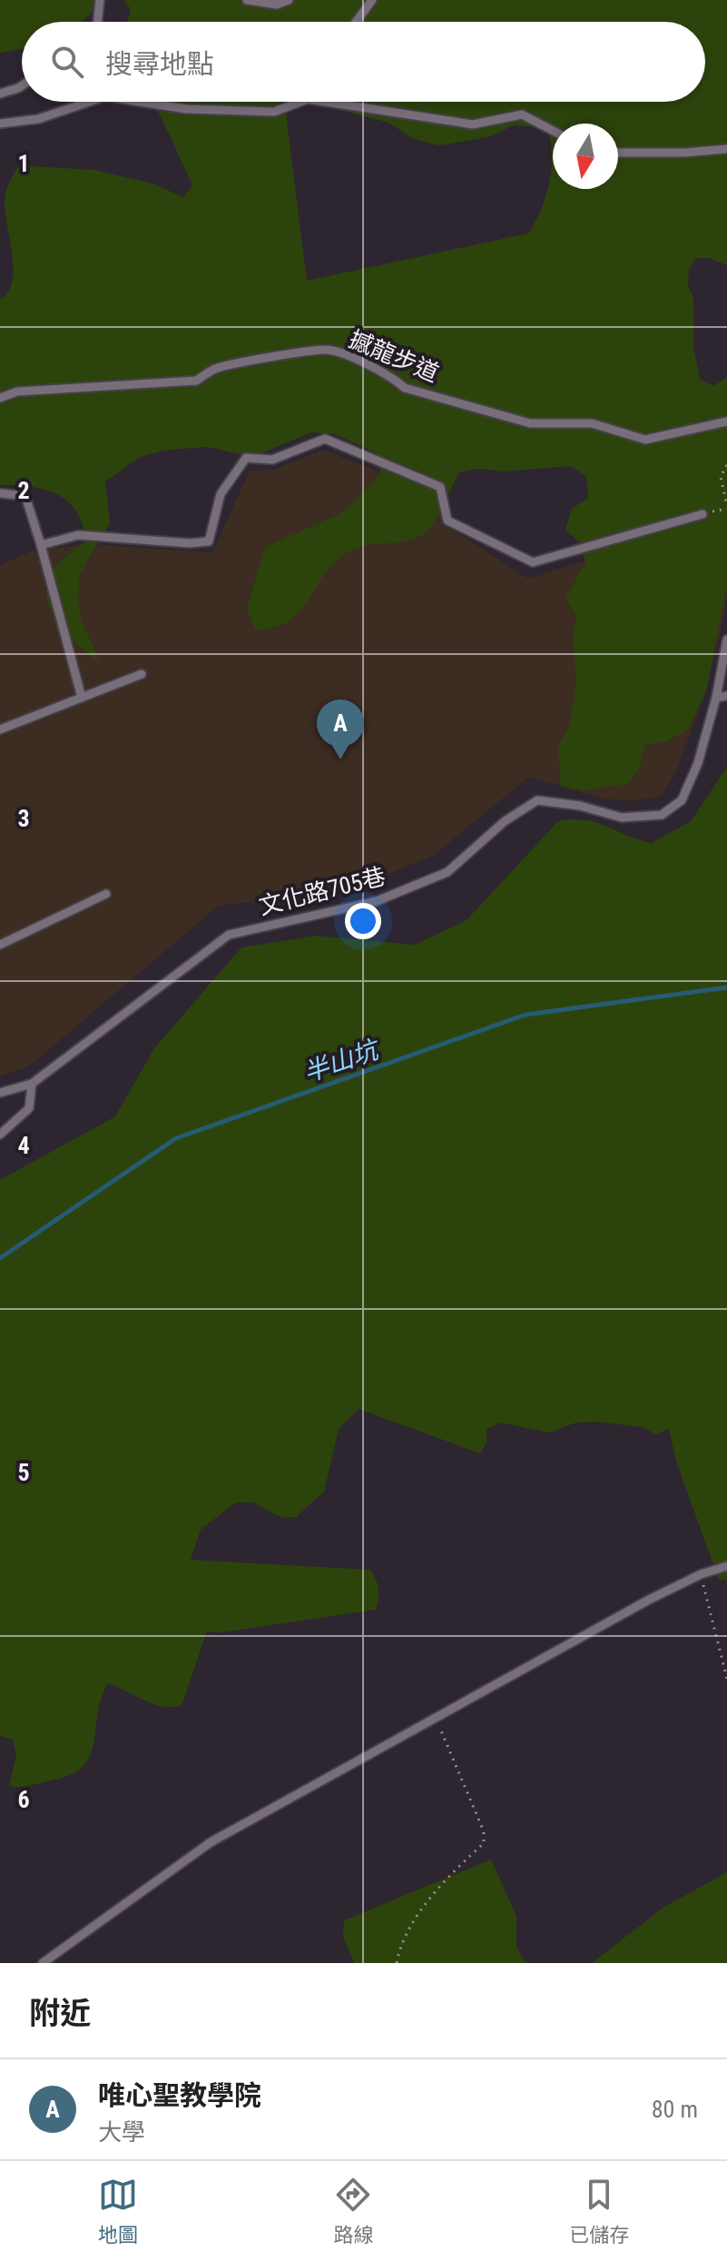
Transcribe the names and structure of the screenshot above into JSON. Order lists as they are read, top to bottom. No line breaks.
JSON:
{"streets":{"lane":["撼龍步道","文化路705巷"]},"water":["半山坑"],"north":"bottom","page":{"search":"搜尋地點","pins":"A","heading":"附近","list":[{"mark":"A","name":"唯心聖教學院","note":"大學","value":"80 m"}],"nav":["地圖","路線","已儲存"]},"grid":{"rows":["1","2","3","4","5","6"]}}
